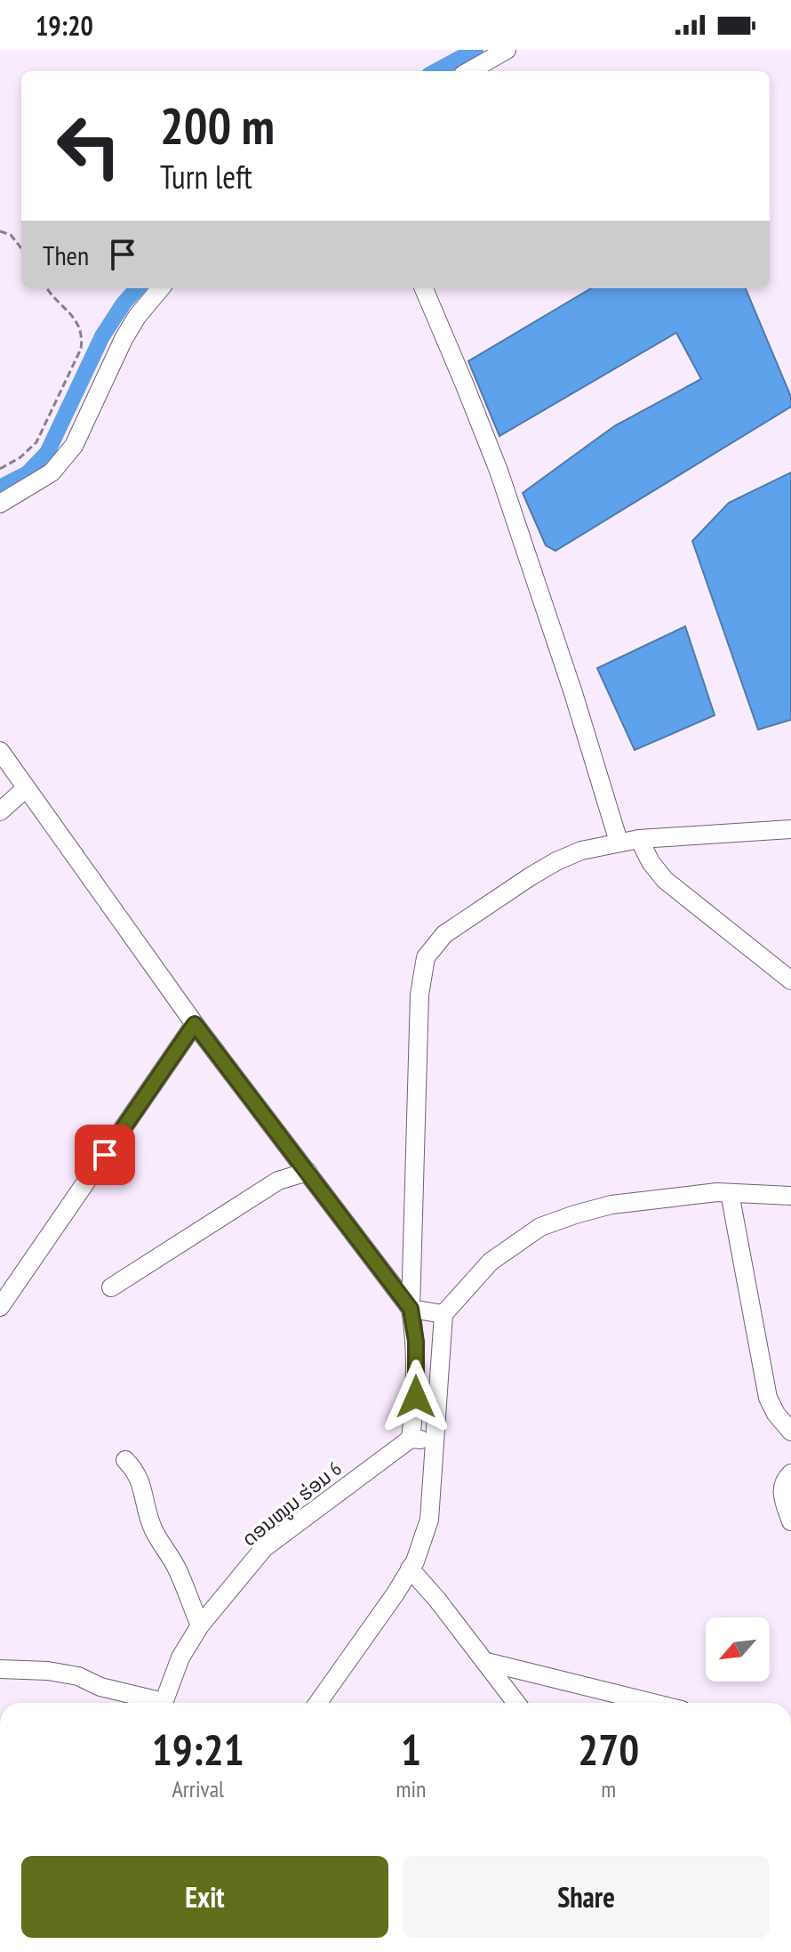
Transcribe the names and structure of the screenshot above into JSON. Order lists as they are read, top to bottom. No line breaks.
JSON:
{"streets":{"street":["ດອນໜູນ ຮ່ອມ 6"]},"north":"bottom left","page":{"status":"19:20","turn":["200 m","Turn left"],"then":"Then","eta":["19:21","Arrival","1","min","270","m"],"buttons":["Exit","Share"]}}
